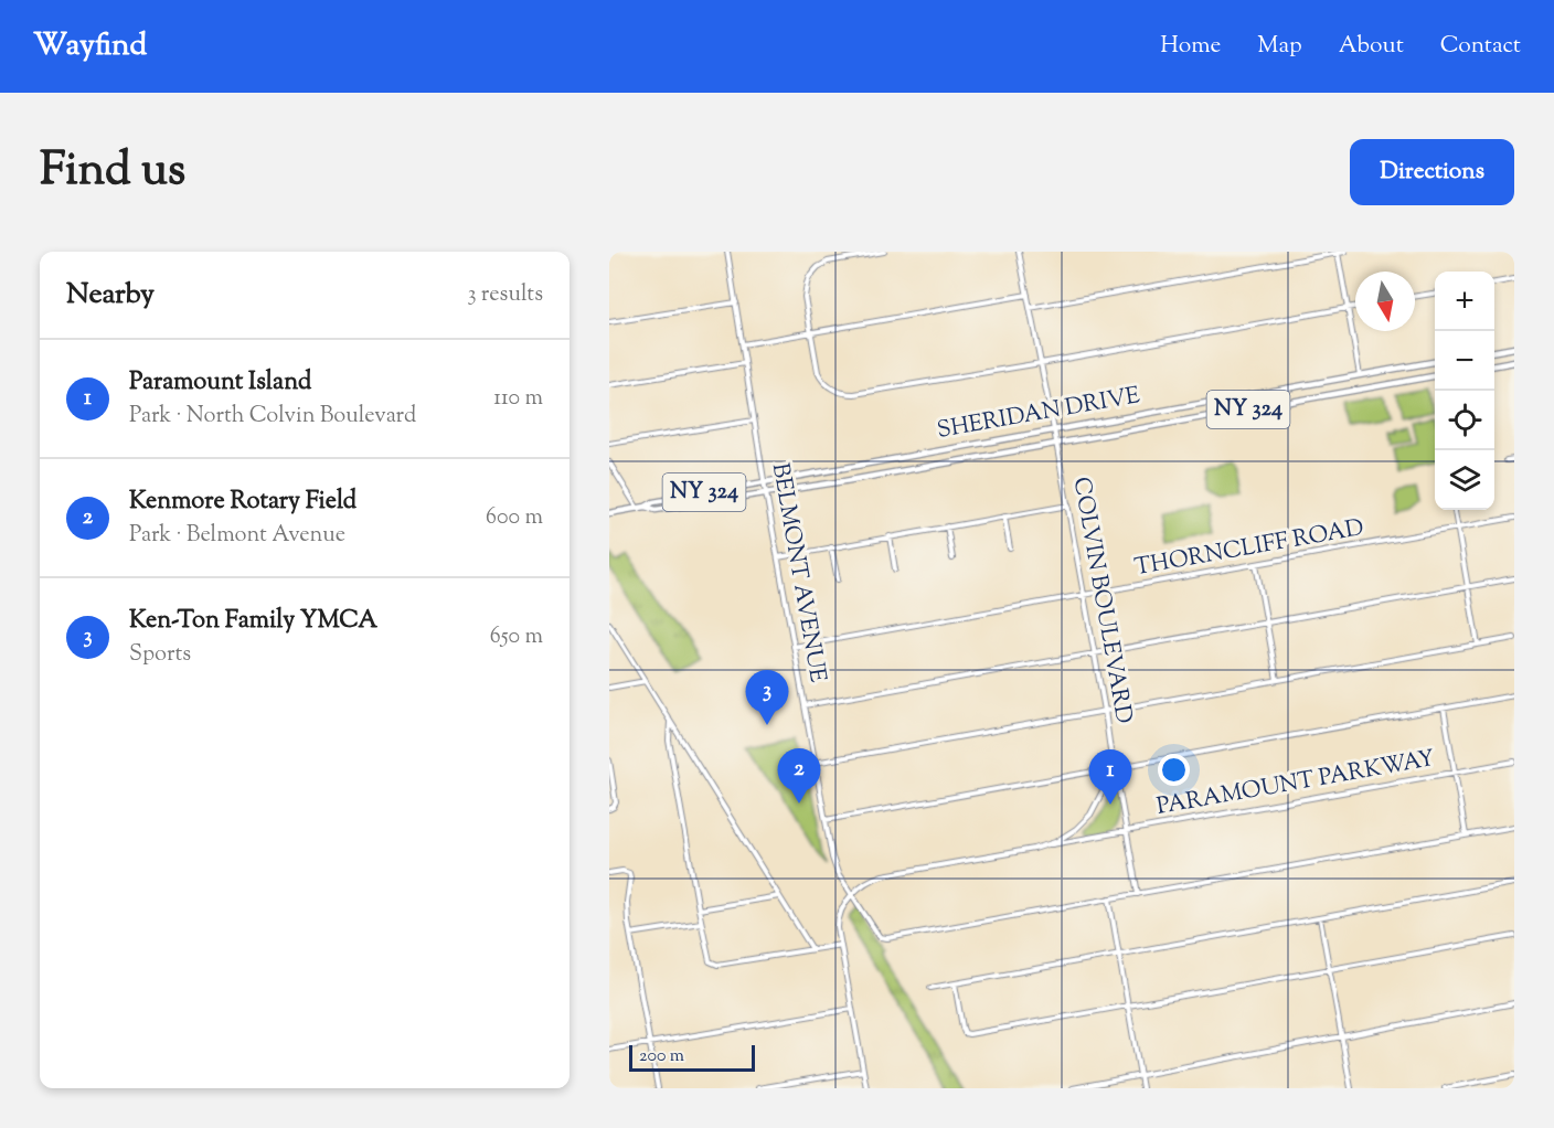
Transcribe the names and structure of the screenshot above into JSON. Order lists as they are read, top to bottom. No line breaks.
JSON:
{"streets":{"main road":["NY 324","SHERIDAN DRIVE"],"street":["THORNCLIFF ROAD","BELMONT AVENUE","COLVIN BOULEVARD","PARAMOUNT PARKWAY"]},"crossings":[["SHERIDAN DRIVE","BELMONT AVENUE"],["SHERIDAN DRIVE","COLVIN BOULEVARD"],["THORNCLIFF ROAD","BELMONT AVENUE"],["THORNCLIFF ROAD","COLVIN BOULEVARD"],["COLVIN BOULEVARD","PARAMOUNT PARKWAY"]],"scale_bar":"200 m","north":"bottom","page":{"header":"Wayfind","nav":["Home","Map","About","Contact"],"title":"Find us","buttons":"Directions","heading":["Nearby","3 results"],"map_buttons":["+","−"],"list":[{"mark":"1","name":"Paramount Island","note":"Park · North Colvin Boulevard","value":"110 m"},{"mark":"2","name":"Kenmore Rotary Field","note":"Park · Belmont Avenue","value":"600 m"},{"mark":"3","name":"Ken-Ton Family YMCA","note":"Sports","value":"650 m"}],"pins":["3","2","1"],"scale":"200 m"}}
